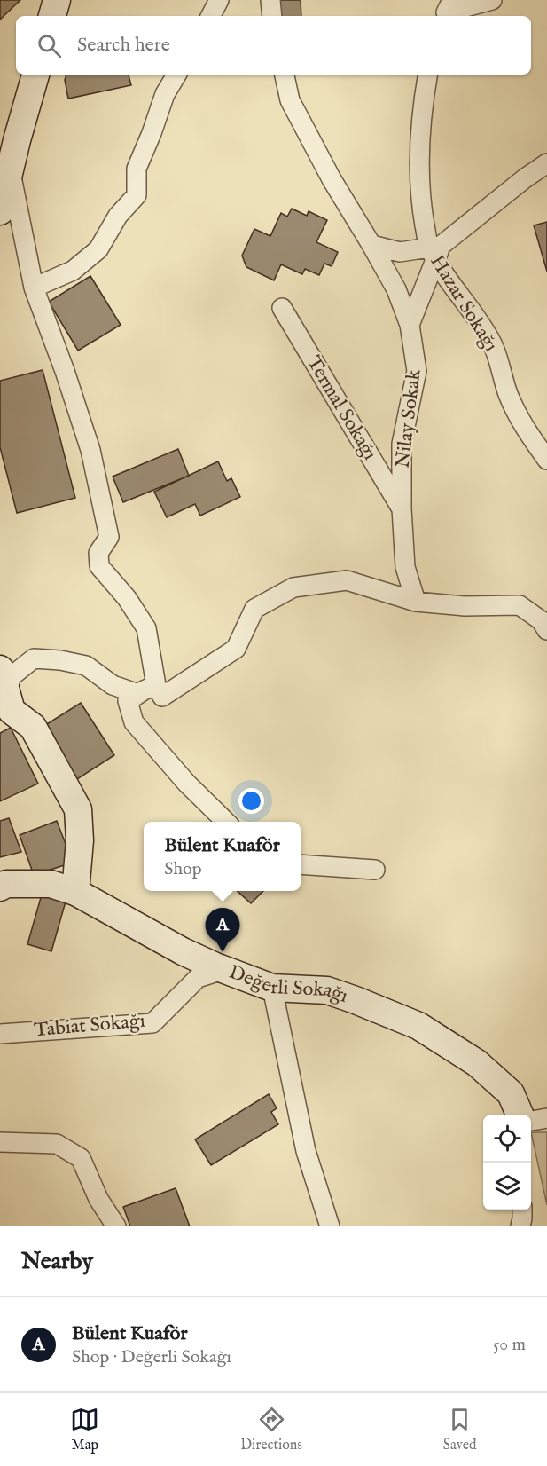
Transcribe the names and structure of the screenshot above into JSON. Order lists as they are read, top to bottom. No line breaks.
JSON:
{"streets":{"street":["Hazar Sokağı","Termal Sokağı","Nilay Sokak","Değerli Sokağı","Tabiat Sokağı"]},"crossings":[["Termal Sokağı","Nilay Sokak"],["Değerli Sokağı","Tabiat Sokağı"]],"page":{"search":"Search here","popup":["Bülent Kuaför","Shop"],"pins":"A","heading":"Nearby","list":[{"mark":"A","name":"Bülent Kuaför","note":"Shop · Değerli Sokağı","value":"50 m"}],"nav":["Map","Directions","Saved"]}}
